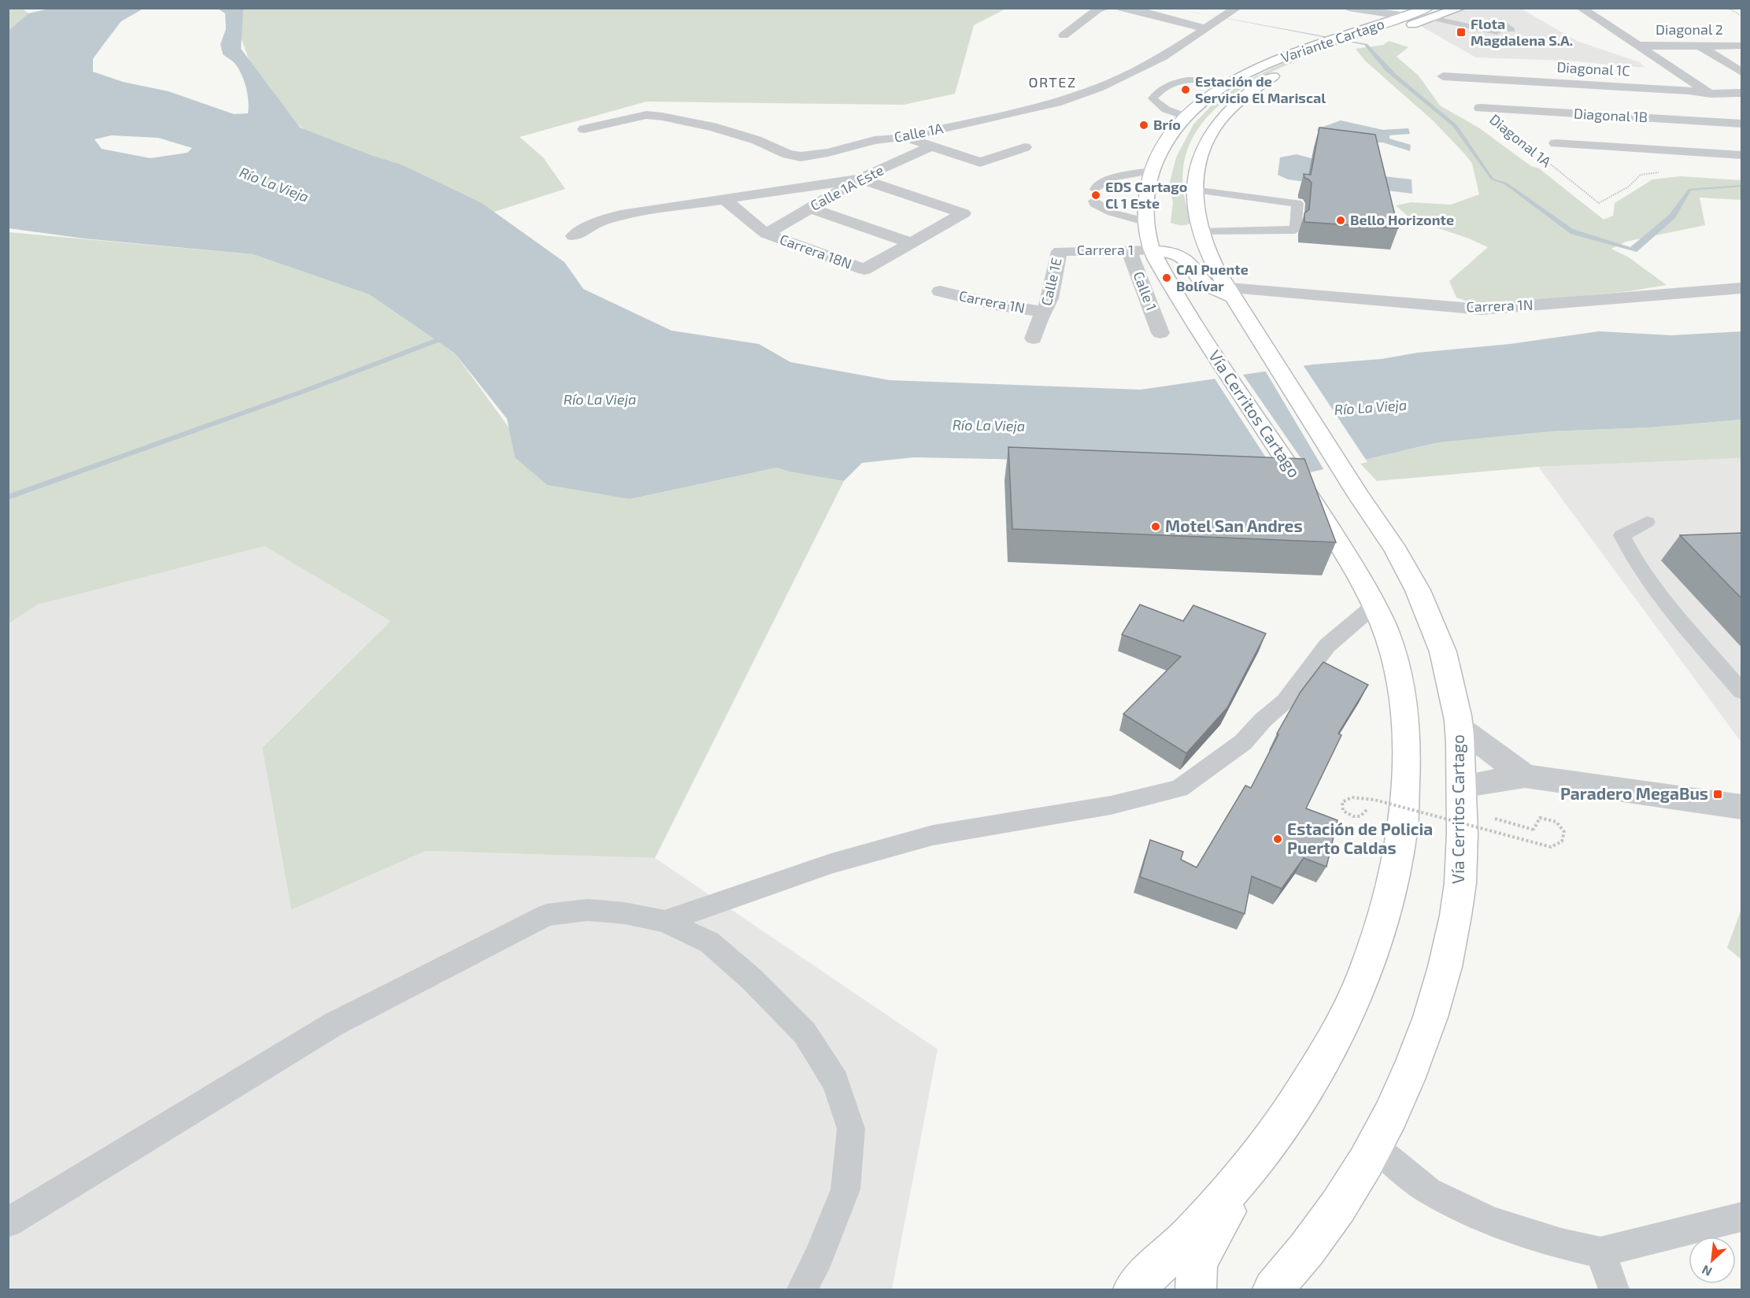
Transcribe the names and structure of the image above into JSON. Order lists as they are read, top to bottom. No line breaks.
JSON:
{"streets":{"highway":["Variante Cartago","Vía Cerritos Cartago"],"street":["Diagonal 2","Diagonal 1C","Diagonal 1B","Calle 1A","Diagonal 1A","Calle 1A Este","Carrera 1","Carrera 18N","Calle 1E","Calle 1","Carrera 1N"]},"crossings":[["Variante Cartago","Carrera 1"],["Variante Cartago","Carrera 1N"],["Variante Cartago","Vía Cerritos Cartago"],["Diagonal 1B","Diagonal 1A"],["Calle 1A Este","Carrera 18N"],["Carrera 1","Calle 1E"],["Carrera 1","Calle 1"],["Calle 1E","Carrera 1N"],["Carrera 1N","Vía Cerritos Cartago"]],"districts":["ORTEZ"],"water":["Río La Vieja"],"places":{"transit":["Flota Magdalena S.A.","Paradero MegaBus"],"other":["Estación de Servicio El Mariscal","Brío","EDS Cartago Cl 1 Este","Bello Horizonte","CAI Puente Bolívar","Motel San Andres","Estación de Policia Puerto Caldas"]},"north":"bottom left"}
